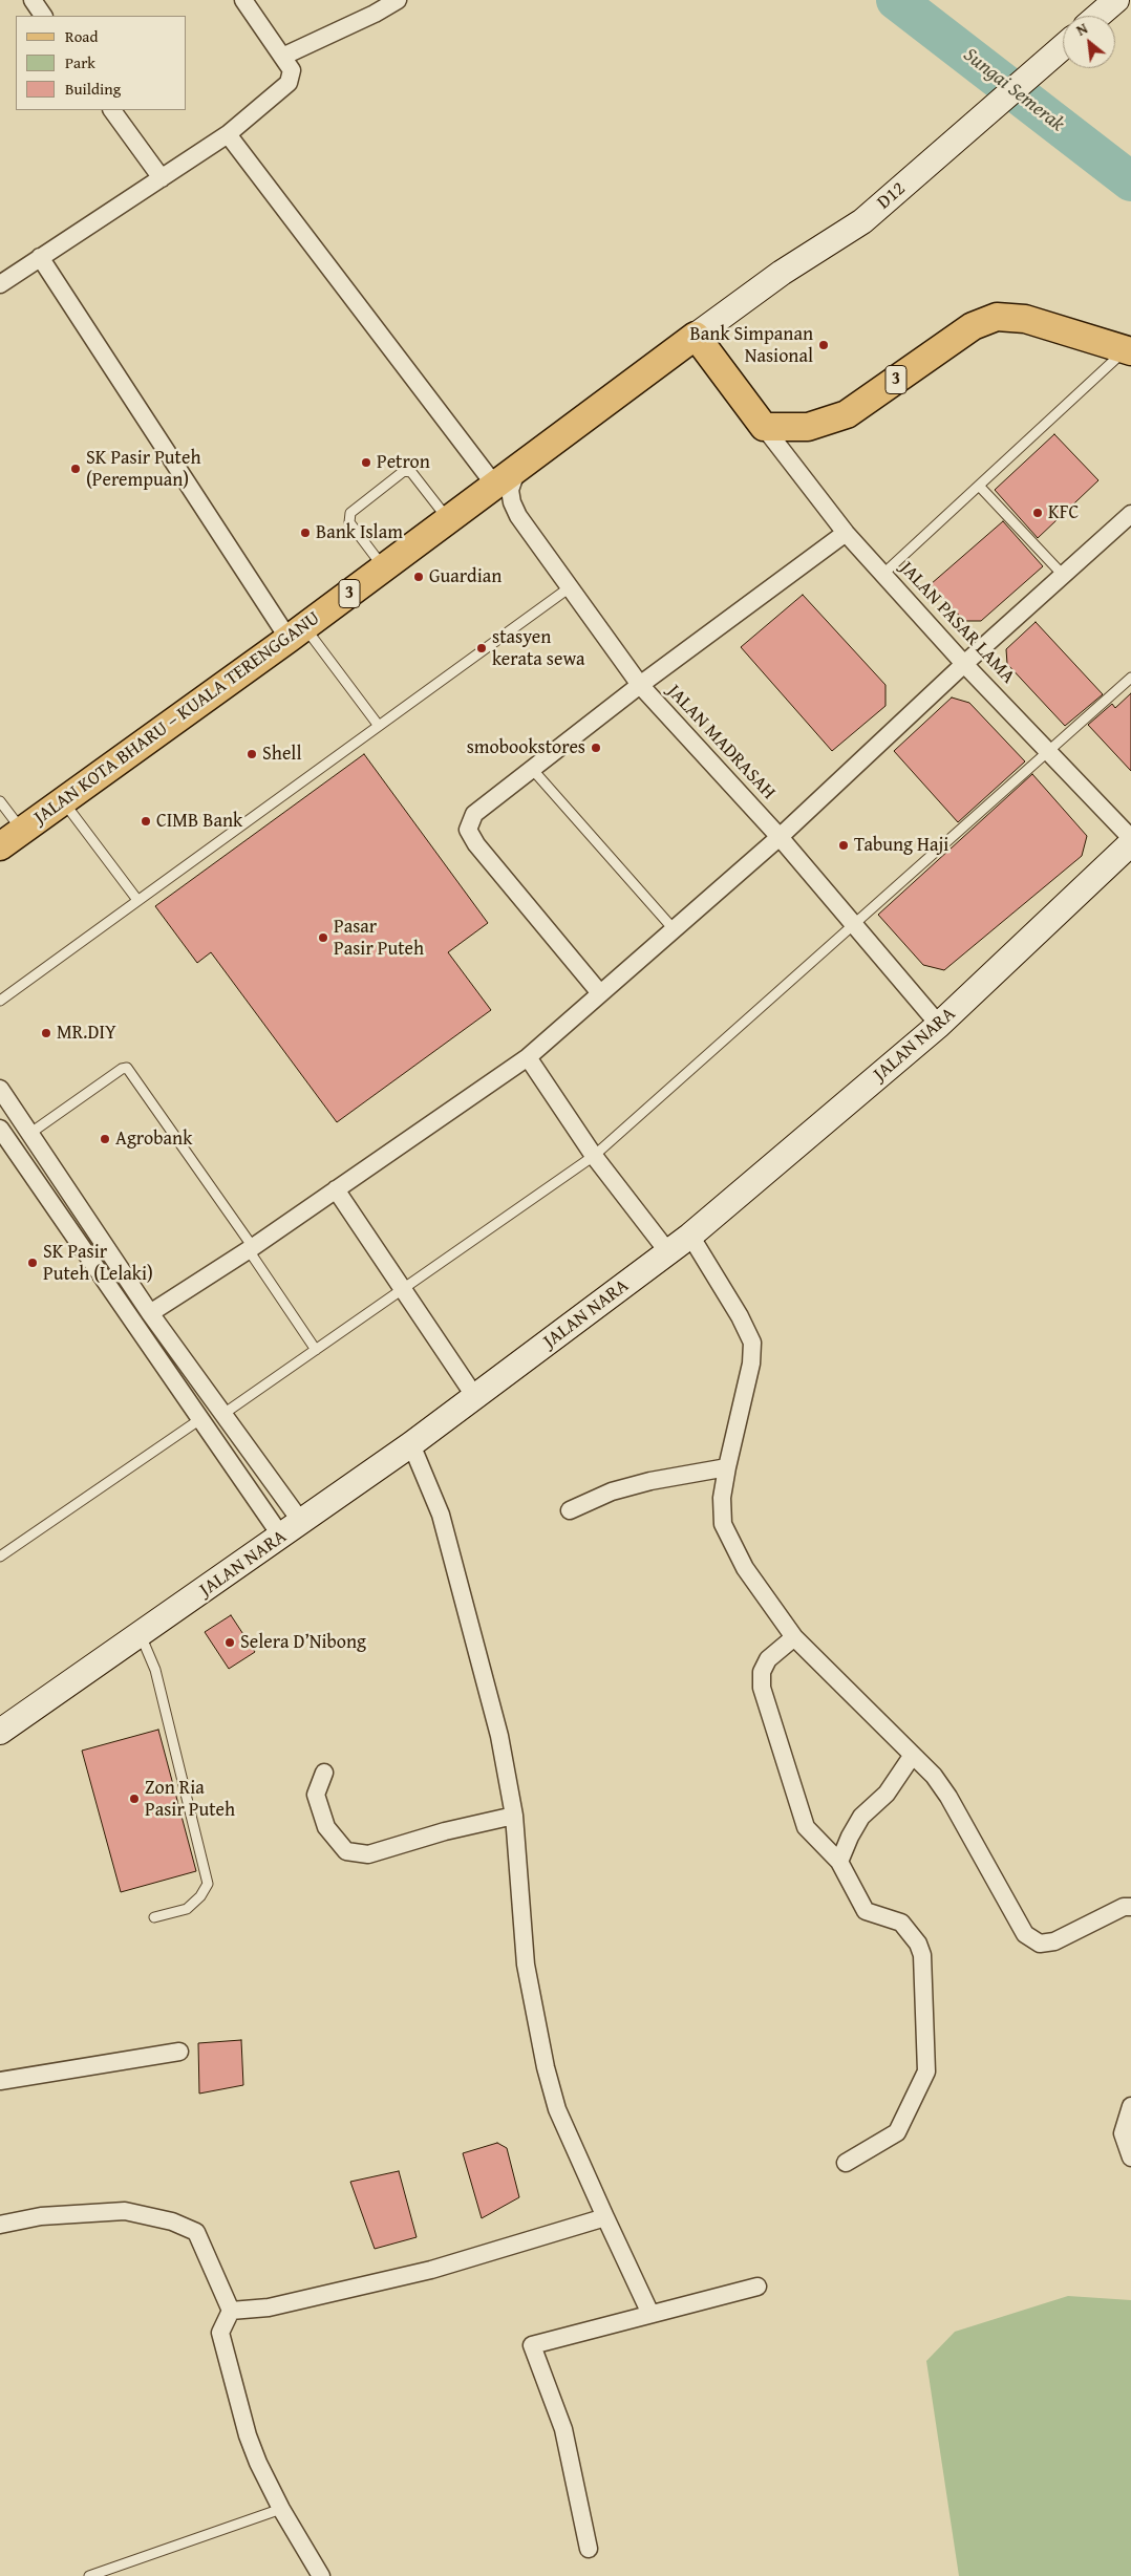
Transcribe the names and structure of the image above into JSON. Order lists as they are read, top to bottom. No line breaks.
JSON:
{"streets":{"main road":["D12","3","JALAN KOTA BHARU – KUALA TERENGGANU","JALAN NARA"],"street":["JALAN PASAR LAMA","JALAN MADRASAH"]},"crossings":[["D12","JALAN KOTA BHARU – KUALA TERENGGANU"],["3","JALAN PASAR LAMA"],["JALAN KOTA BHARU – KUALA TERENGGANU","JALAN MADRASAH"],["JALAN MADRASAH","JALAN NARA"]],"water":["Sungai Semerak"],"places":["Bank Simpanan Nasional","Petron","SK Pasir Puteh (Perempuan)","KFC","Bank Islam","Guardian","stasyen kerata sewa","smobookstores","Shell","CIMB Bank","Tabung Haji","Pasar Pasir Puteh","MR.DIY","Agrobank","SK Pasir Puteh (Lelaki)","Selera D’Nibong","Zon Ria Pasir Puteh"],"legend":["Road","Park","Building"],"north":"top left"}
